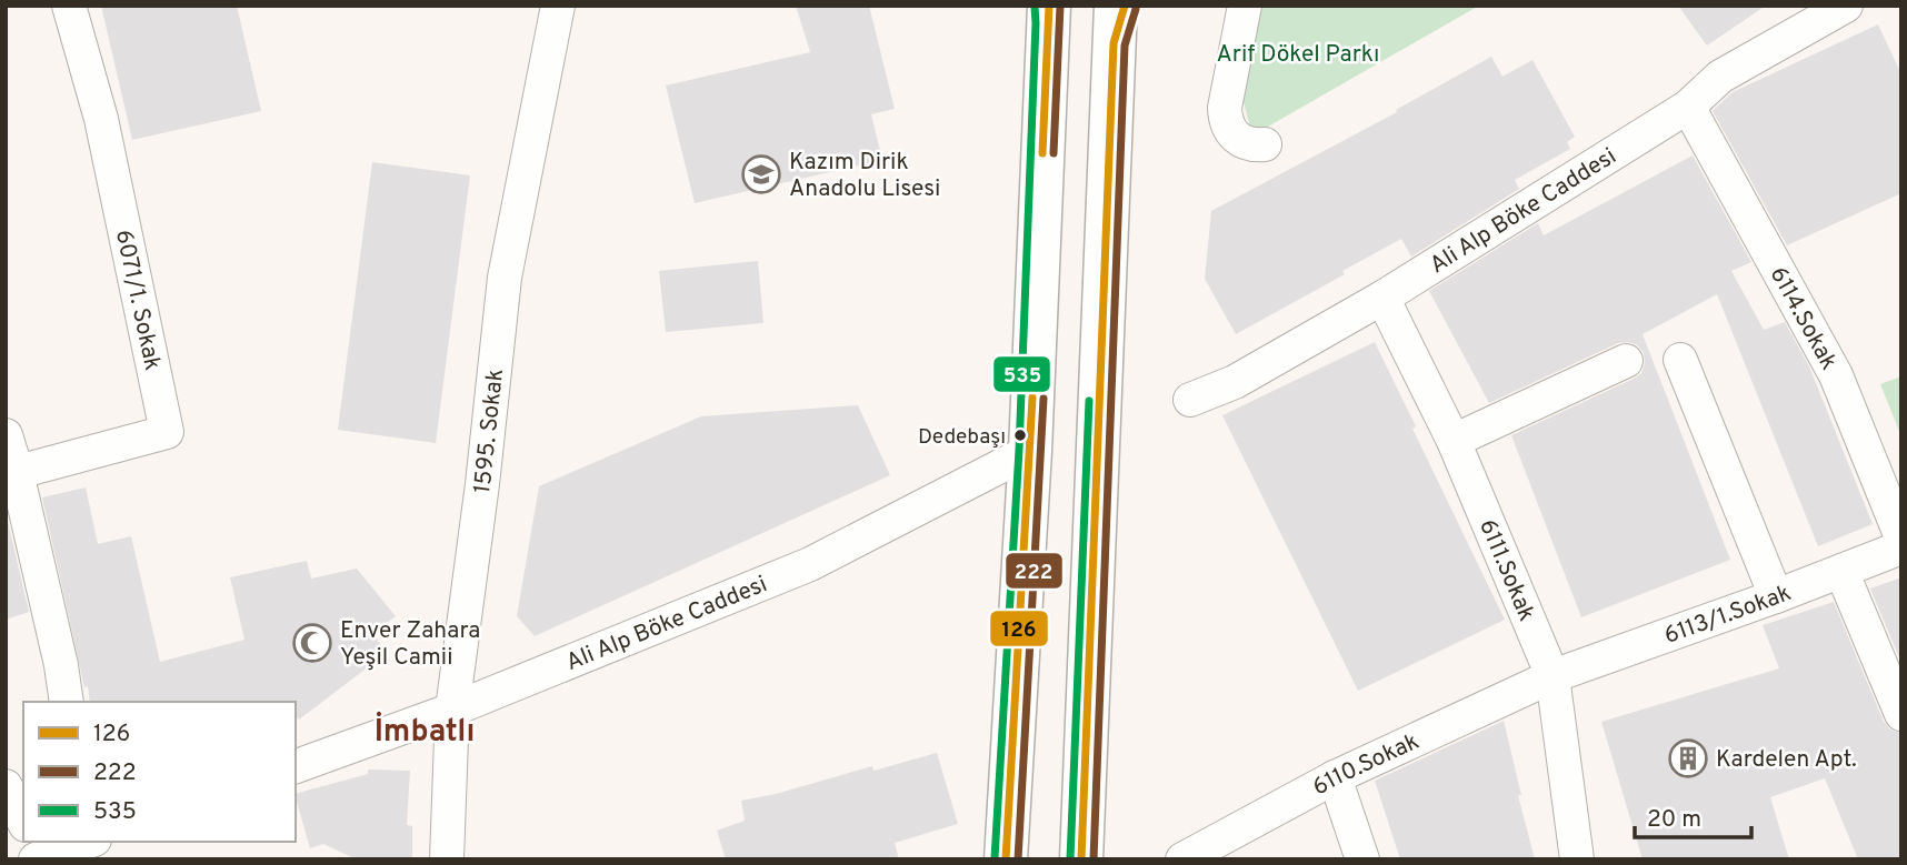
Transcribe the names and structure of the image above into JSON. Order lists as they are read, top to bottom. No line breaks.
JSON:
{"streets":{"street":["Ali Alp Böke Caddesi","6071/1. Sokak","6114.Sokak","1595. Sokak","6111.Sokak","6113/1.Sokak","6110.Sokak"]},"crossings":[["Ali Alp Böke Caddesi","6114.Sokak"],["Ali Alp Böke Caddesi","1595. Sokak"],["Ali Alp Böke Caddesi","6111.Sokak"],["6111.Sokak","6113/1.Sokak"],["6111.Sokak","6110.Sokak"],["6113/1.Sokak","6110.Sokak"]],"districts":["İmbatlı"],"parks":["Arif Dökel Parkı"],"places":{"school or university":["Kazım Dirik Anadolu Lisesi"],"other":["Dedebaşı"],"mosque":["Enver Zahara Yeşil Camii"],"building":["Kardelen Apt."]},"lines":["transit line 126","transit line 222","transit line 535"],"legend":["126","222","535"],"scale_bar":"20 m"}
